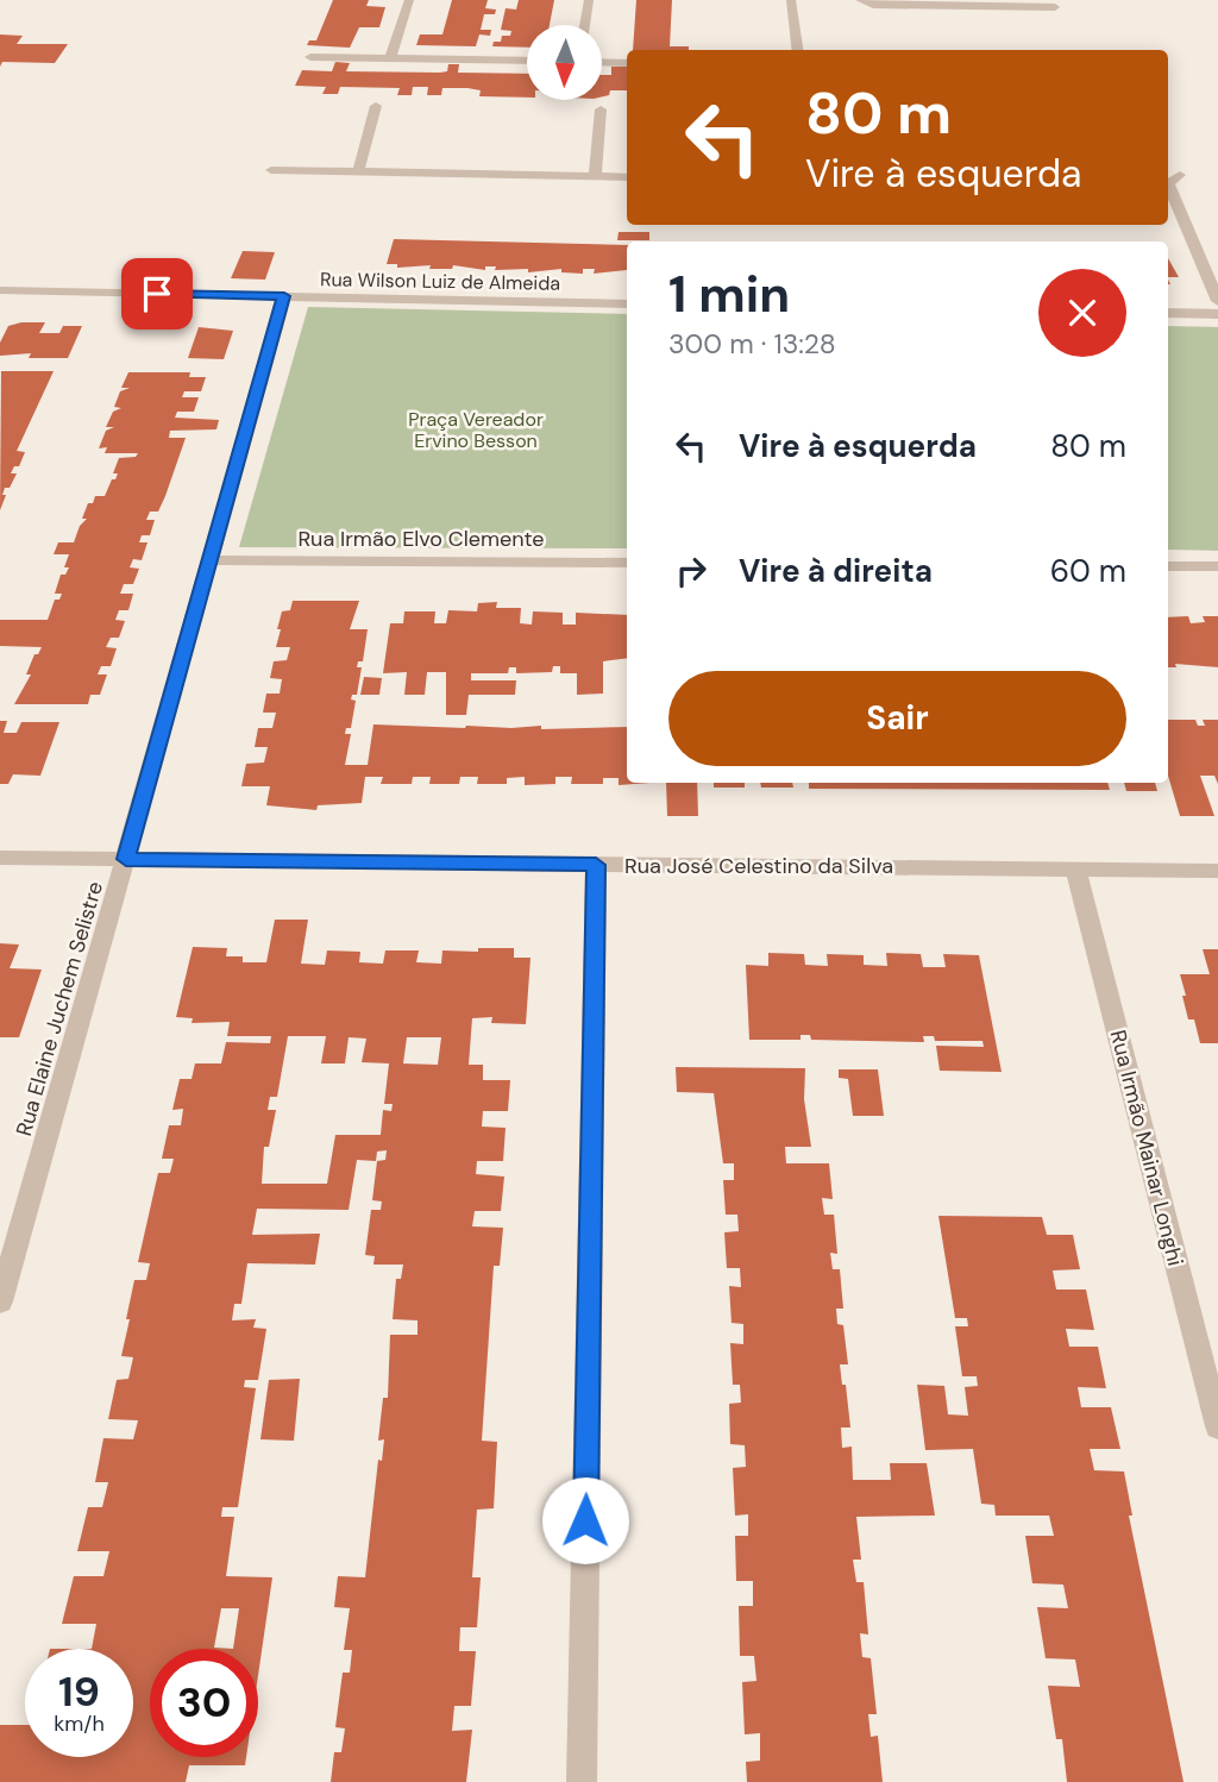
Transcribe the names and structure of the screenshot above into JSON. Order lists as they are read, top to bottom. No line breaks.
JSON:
{"streets":{"street":["Rua Wilson Luiz de Almeida","Rua Irmão Elvo Clemente","Rua José Celestino da Silva","Rua Elaine Juchem Selistre","Rua Irmão Mainar Longhi"]},"crossings":[["Rua Wilson Luiz de Almeida","Rua Elaine Juchem Selistre"],["Rua Irmão Elvo Clemente","Rua Elaine Juchem Selistre"],["Rua José Celestino da Silva","Rua Elaine Juchem Selistre"],["Rua José Celestino da Silva","Rua Irmão Mainar Longhi"]],"parks":["Praça Vereador Ervino Besson"],"north":"bottom","page":{"turn":["80 m","Vire à esquerda"],"heading":["1 min","300 m · 13:28"],"list":[{"name":"Vire à esquerda","value":"80 m"},{"name":"Vire à direita","value":"60 m"}],"buttons":"Sair","speed":"19 km/h","limit":"30"}}
